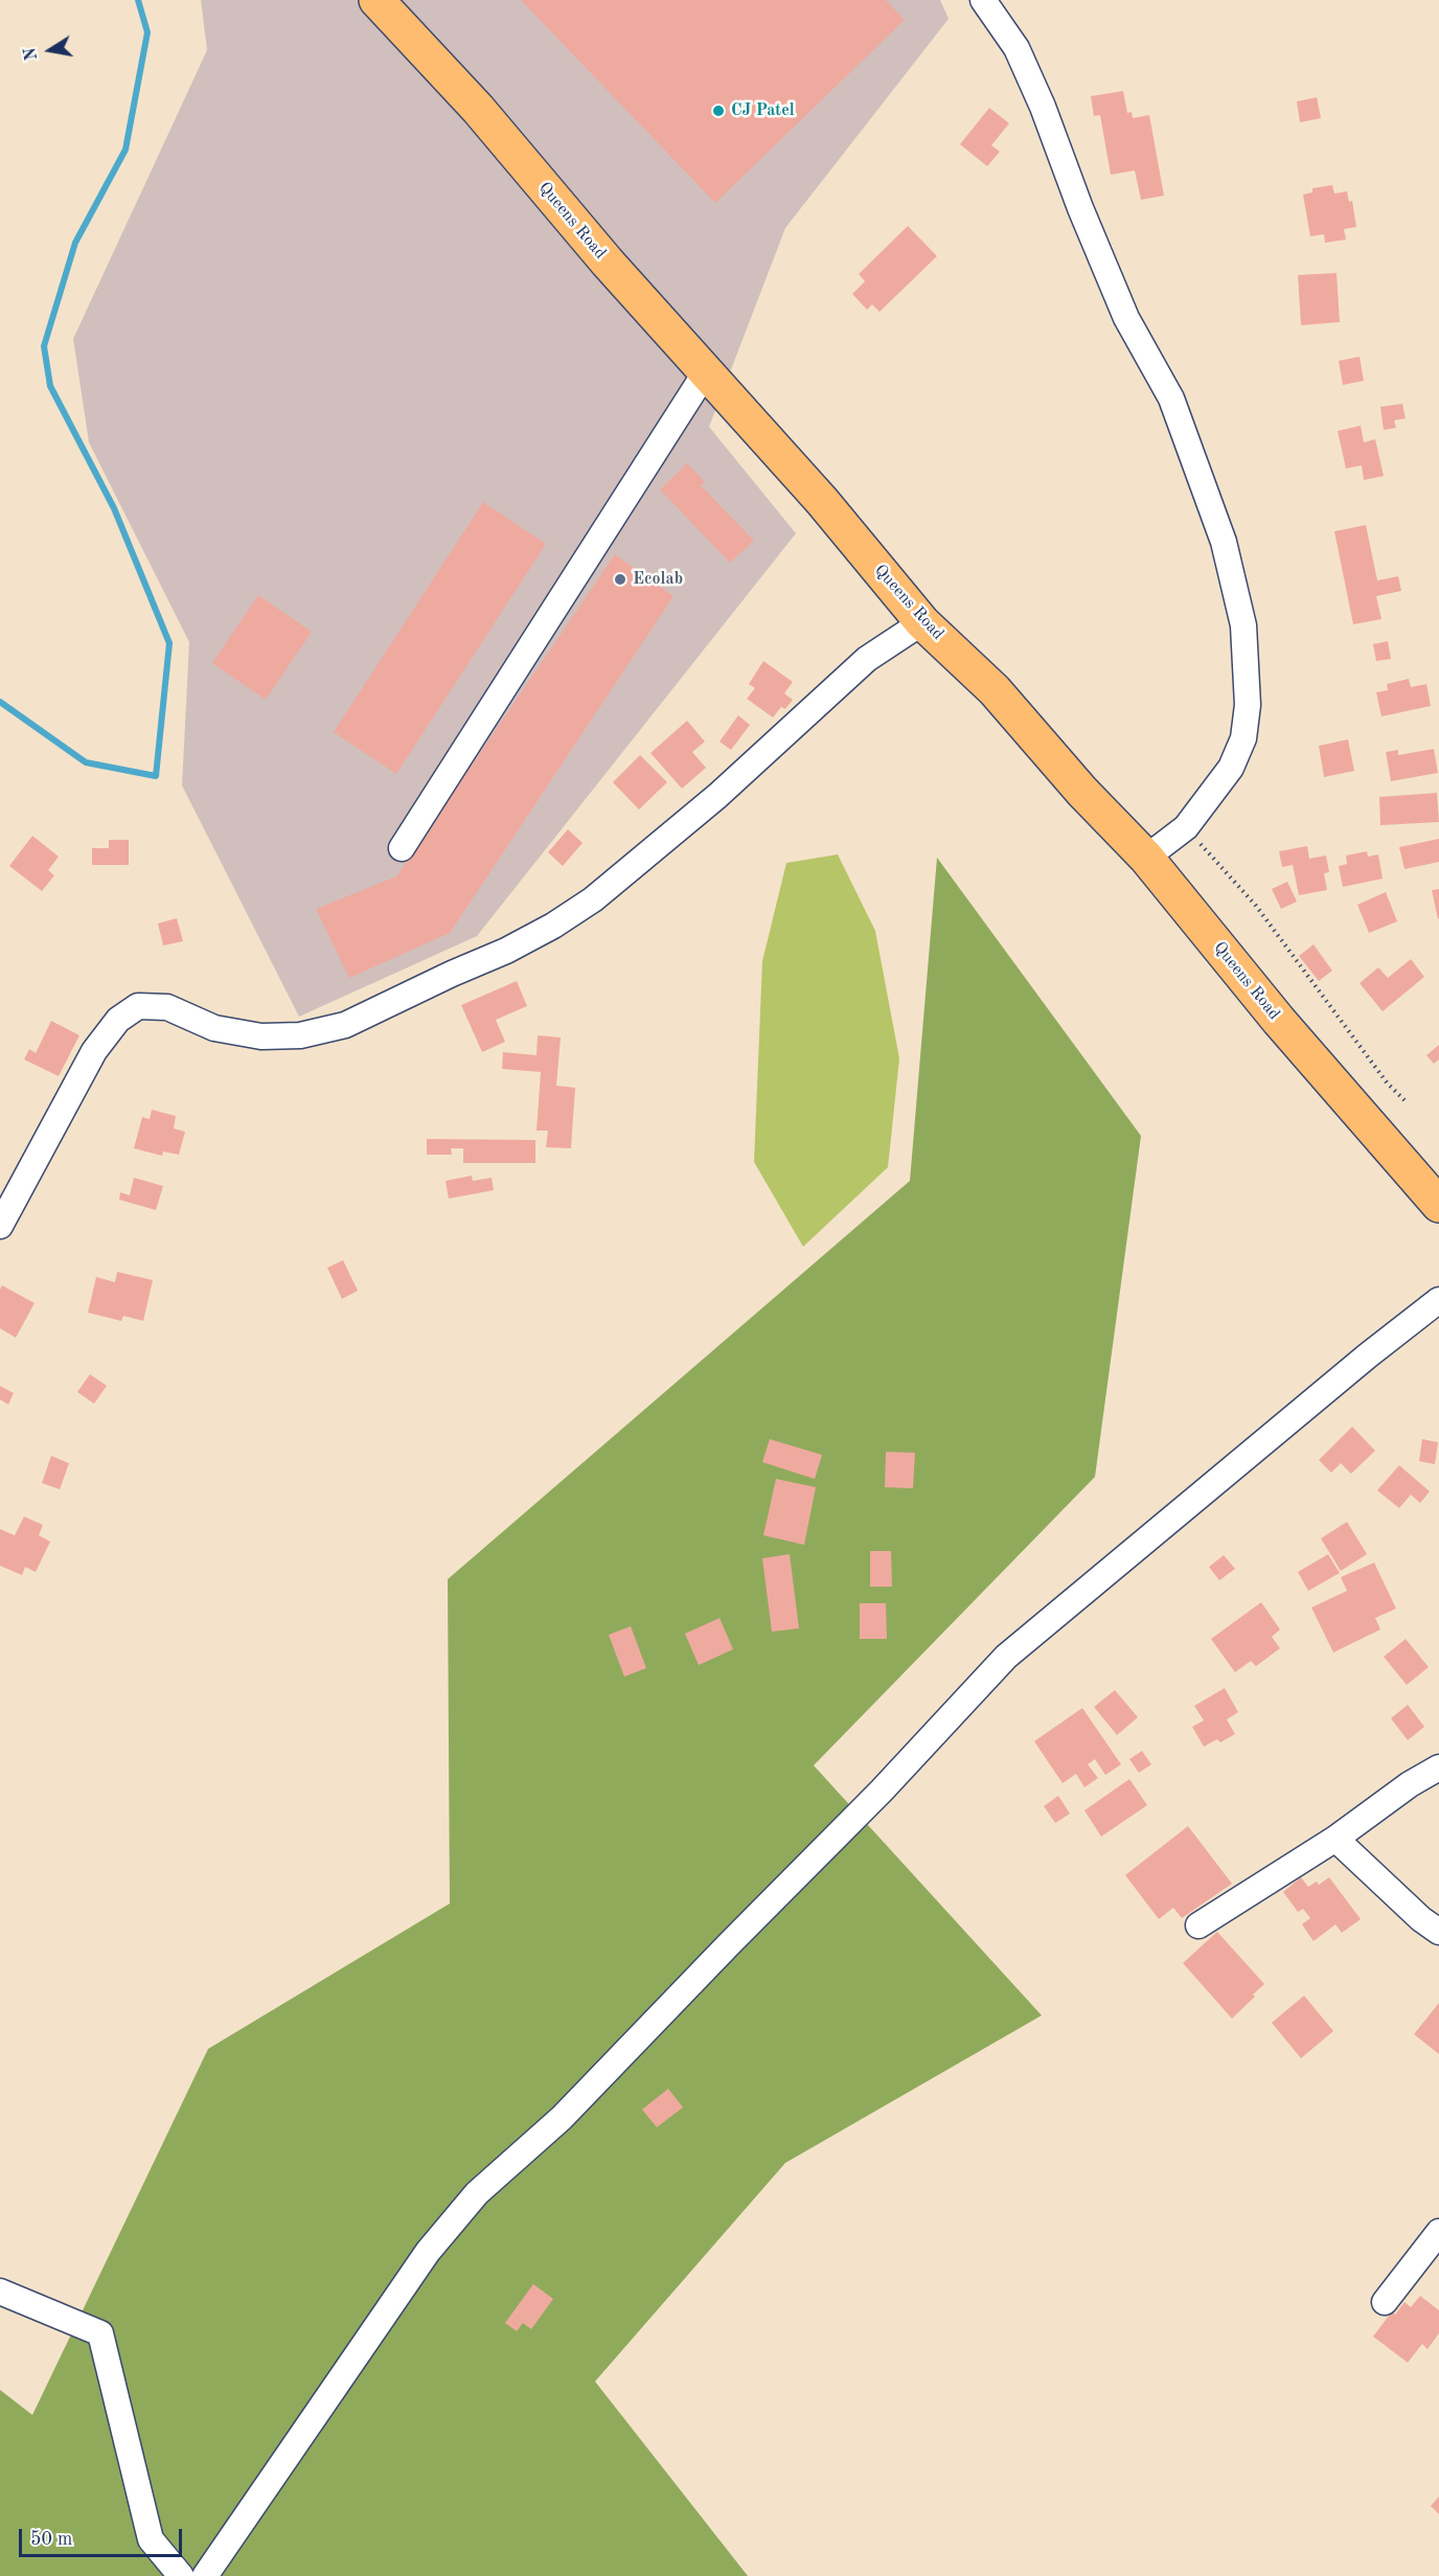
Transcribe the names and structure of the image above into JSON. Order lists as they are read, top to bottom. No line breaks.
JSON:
{"streets":{"highway":["Queens Road"]},"places":["CJ Patel","Ecolab"],"scale_bar":"50 m","north":"left"}
